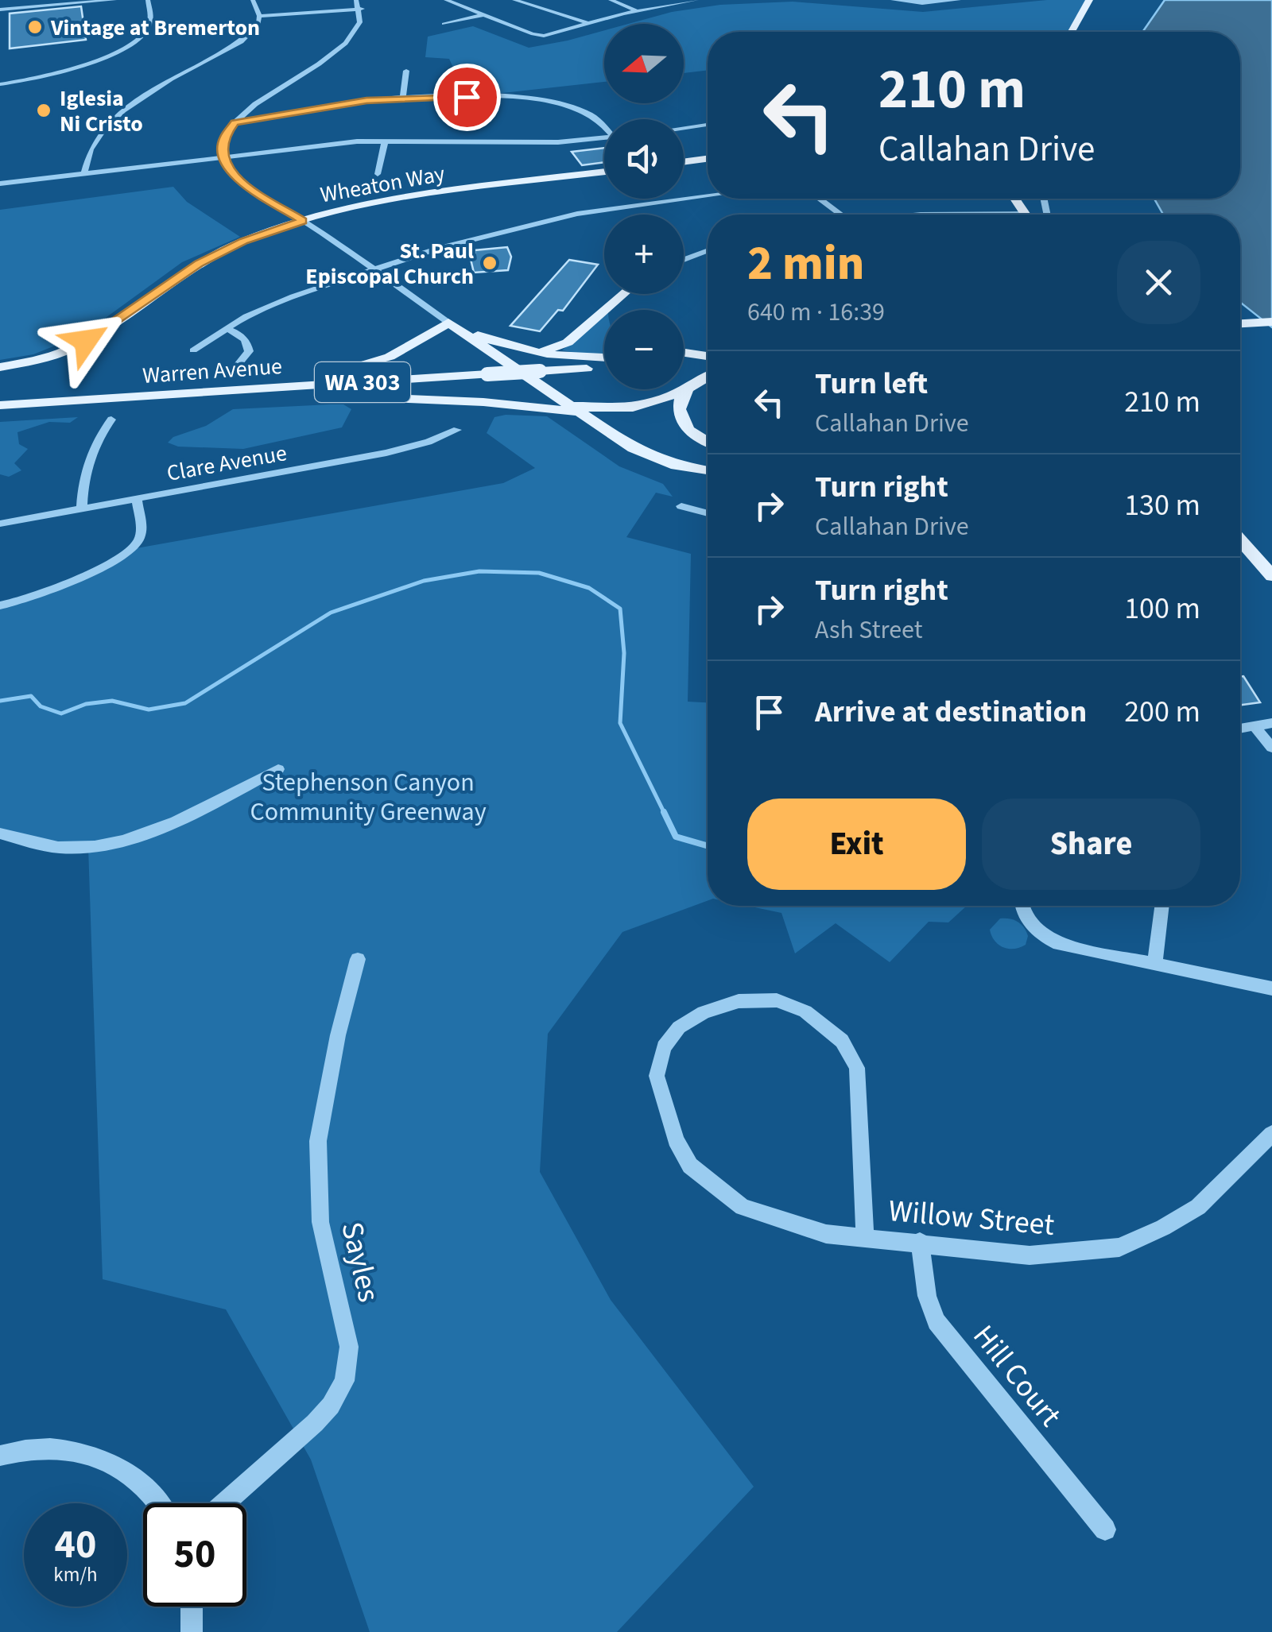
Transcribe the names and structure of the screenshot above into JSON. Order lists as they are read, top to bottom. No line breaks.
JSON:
{"streets":{"main road":["Wheaton Way","Warren Avenue","WA 303"],"street":["Clare Avenue","Willow Street","Sayles","Hill Court"]},"crossings":[["Willow Street","Hill Court"]],"parks":["Stephenson Canyon Community Greenway"],"places":["Vintage at Bremerton","Iglesia Ni Cristo","St. Paul Episcopal Church"],"north":"left","page":{"map_buttons":["+","−"],"turn":["210 m","Callahan Drive"],"heading":["2 min","640 m · 16:39"],"list":[{"name":"Turn left","note":"Callahan Drive","value":"210 m"},{"name":"Turn right","note":"Callahan Drive","value":"130 m"},{"name":"Turn right","note":"Ash Street","value":"100 m"},{"name":"Arrive at destination","value":"200 m"}],"buttons":["Exit","Share"],"speed":"40 km/h","limit":"50"}}
